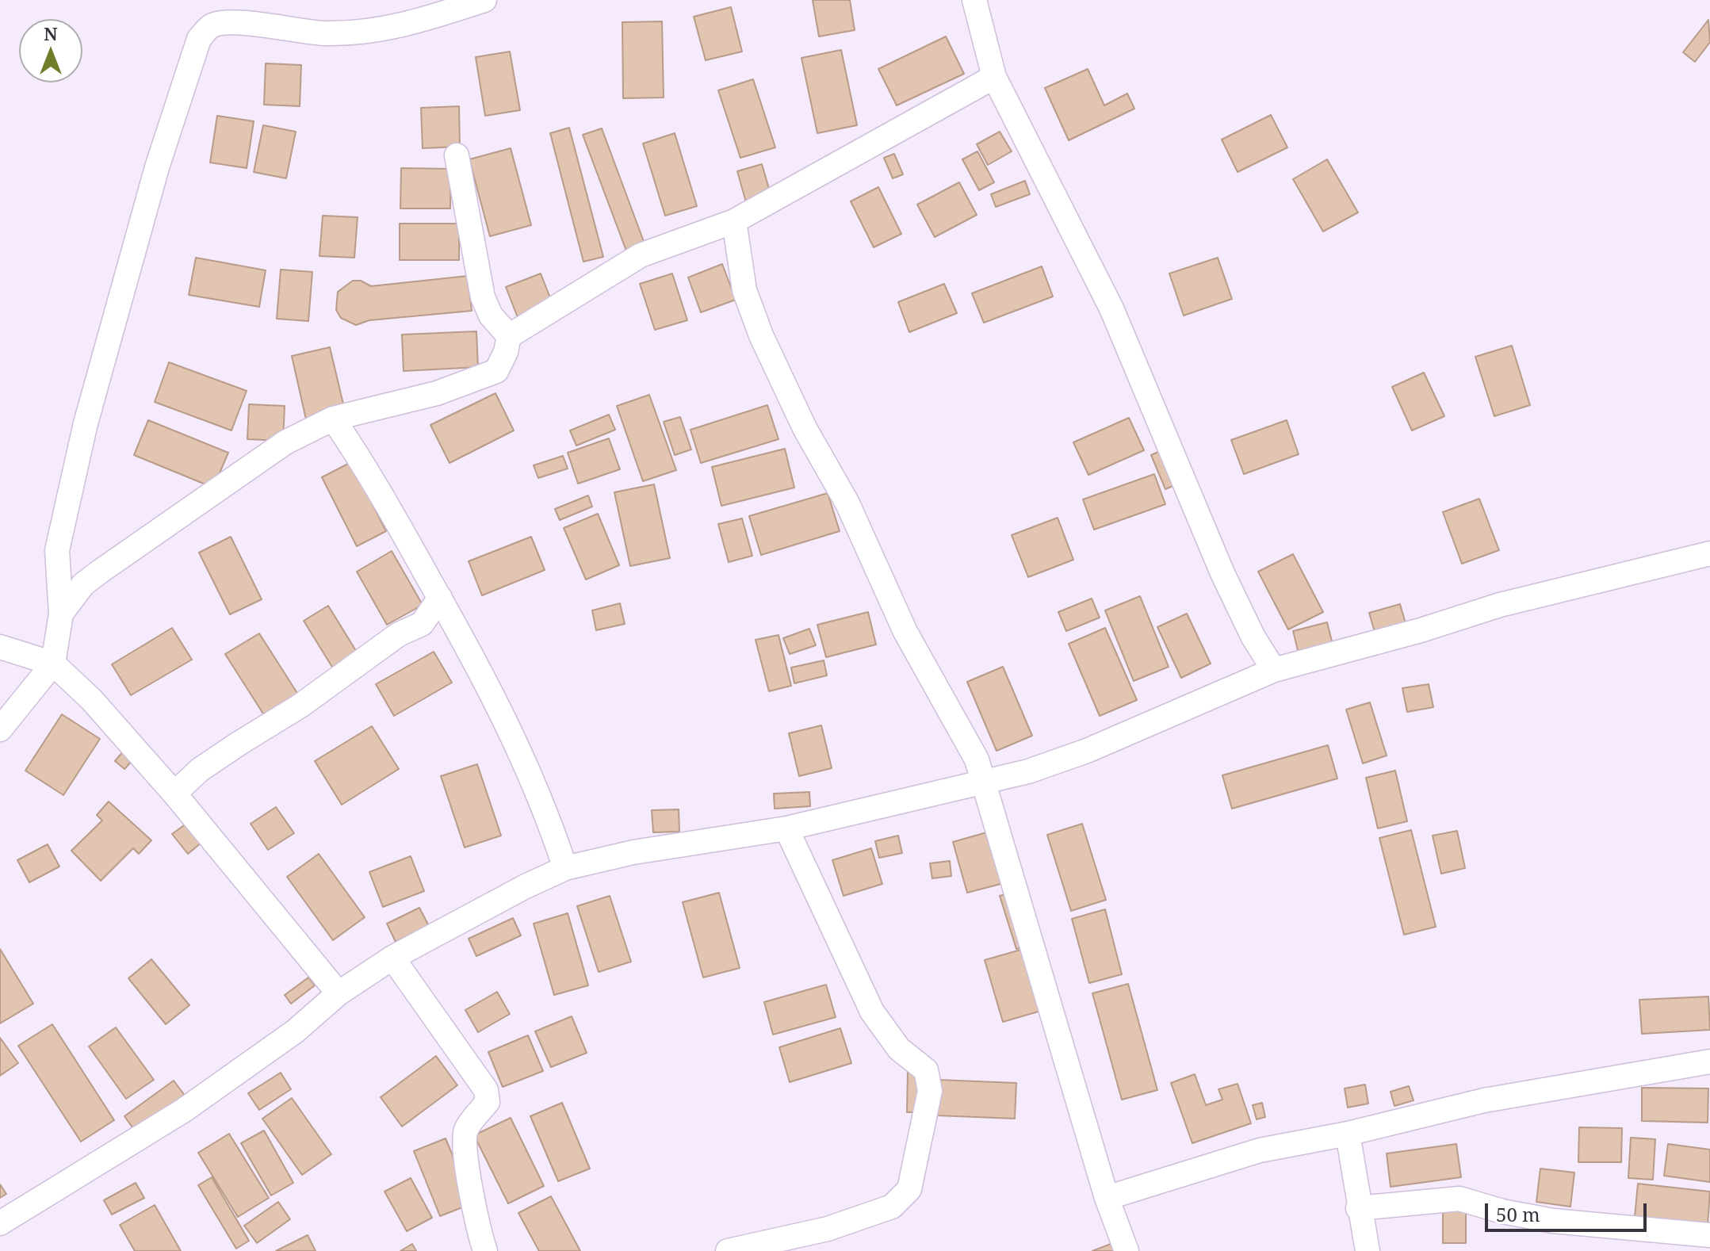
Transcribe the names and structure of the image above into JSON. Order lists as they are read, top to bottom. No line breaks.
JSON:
{"scale_bar":"50 m","north":"top"}
